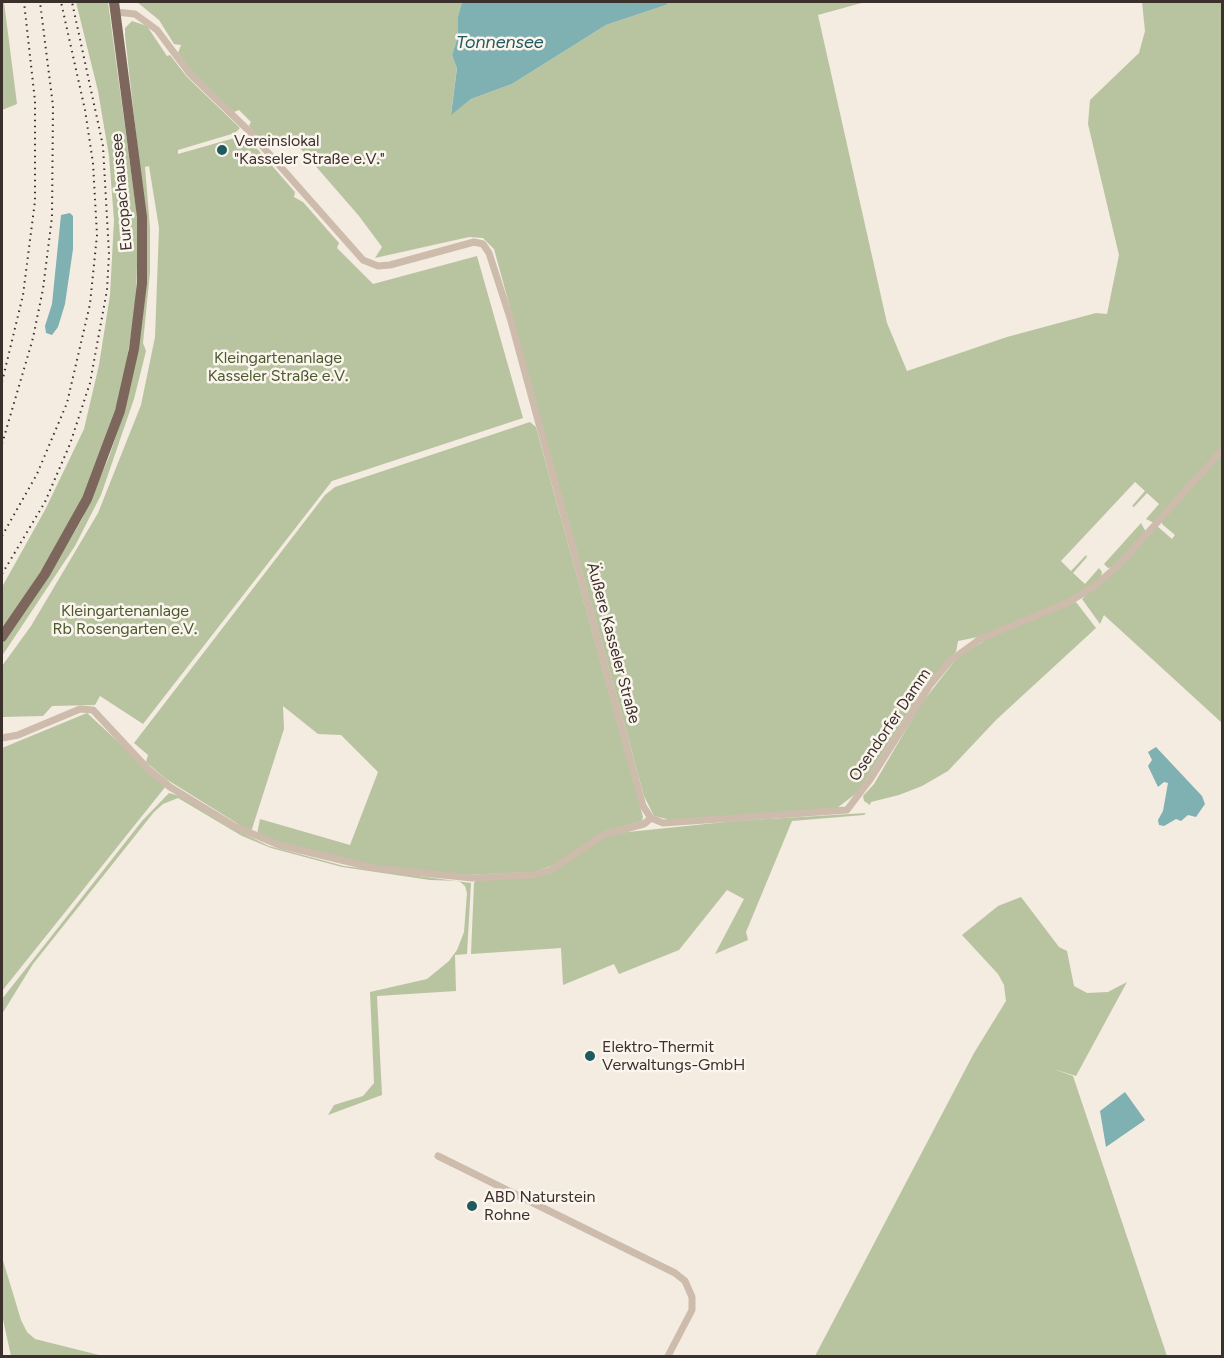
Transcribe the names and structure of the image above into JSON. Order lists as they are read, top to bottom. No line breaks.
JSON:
{"streets":{"main road":["Europachaussee"],"street":["Äußere Kasseler Straße","Osendorfer Damm"]},"crossings":[["Europachaussee","Äußere Kasseler Straße"],["Äußere Kasseler Straße","Osendorfer Damm"]],"water":["Tonnensee"],"parks":["Kleingartenanlage Kasseler Straße e.V.","Kleingartenanlage Rb Rosengarten e.V."],"places":["Vereinslokal \"Kasseler Straße e.V.\"","Elektro-Thermit Verwaltungs-GmbH","ABD Naturstein Rohne"]}
